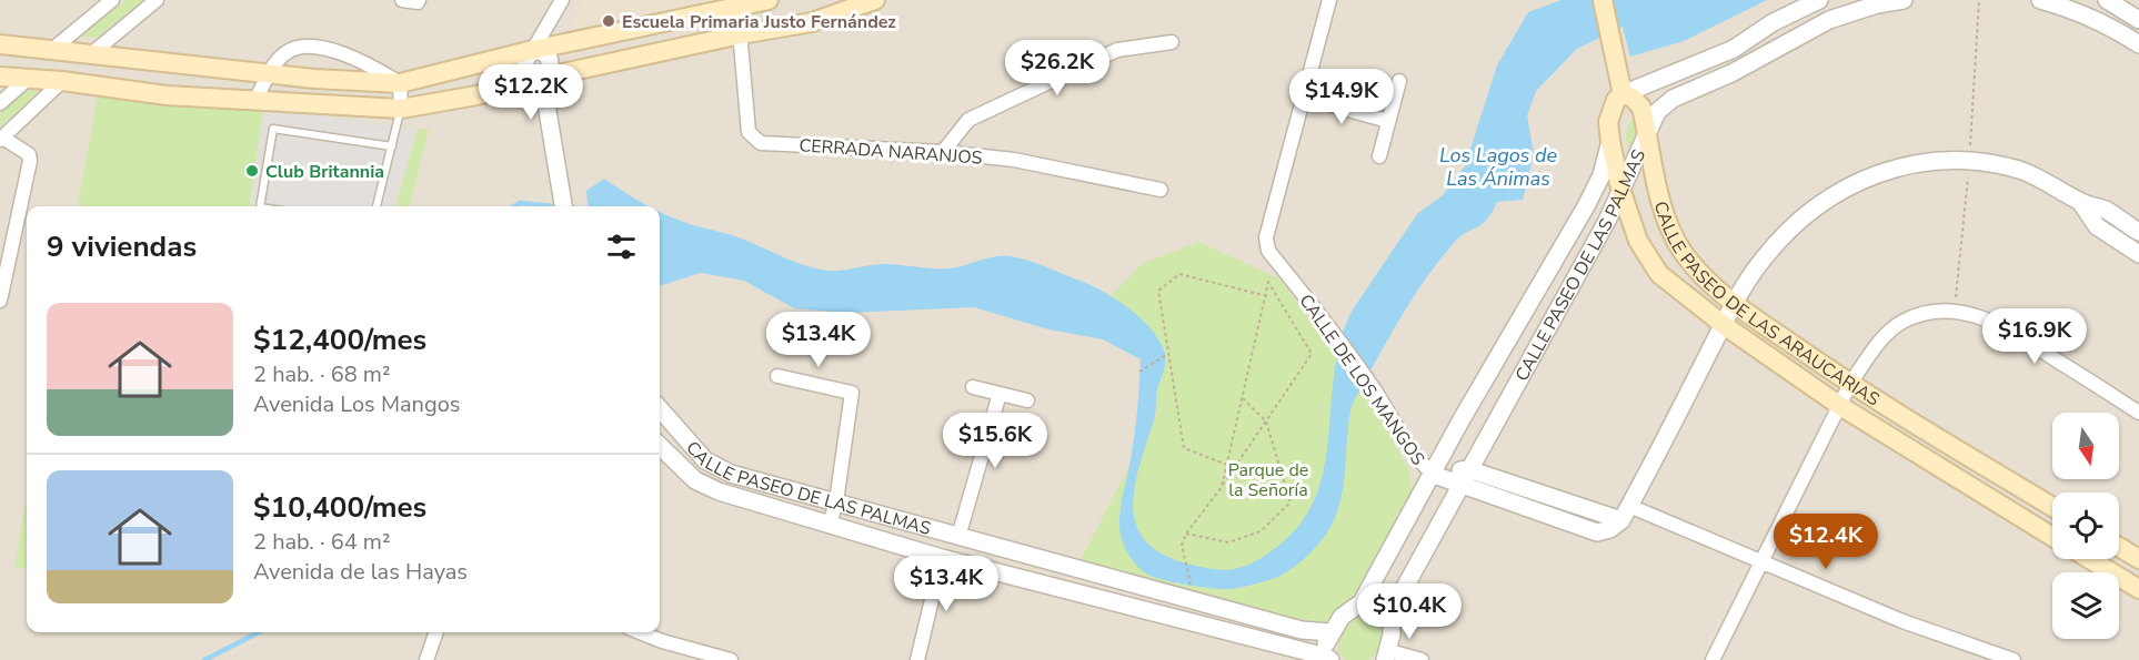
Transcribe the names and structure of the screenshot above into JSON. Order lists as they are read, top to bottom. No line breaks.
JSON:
{"streets":{"main road":["CALLE PASEO DE LAS PALMAS","CALLE PASEO DE LAS ARAUCARIAS"],"street":["CERRADA NARANJOS","CALLE DE LOS MANGOS"]},"crossings":[["CALLE PASEO DE LAS PALMAS","CALLE PASEO DE LAS ARAUCARIAS"],["CALLE PASEO DE LAS PALMAS","CALLE DE LOS MANGOS"]],"water":["Los Lagos de Las Ánimas"],"parks":["Parque de la Señoría"],"places":["Escuela Primaria Justo Fernández","Club Britannia"],"north":"bottom","page":{"price":["$26.2K","$12.2K","$14.9K","$16.9K","$13.4K","$15.6K","$12.4K","$13.4K","$10.4K"],"heading":"9 viviendas","list":[{"name":"$12,400/mes","note":"2 hab. · 68 m² · Avenida Los Mangos"},{"name":"$10,400/mes","note":"2 hab. · 64 m² · Avenida de las Hayas"}]}}
